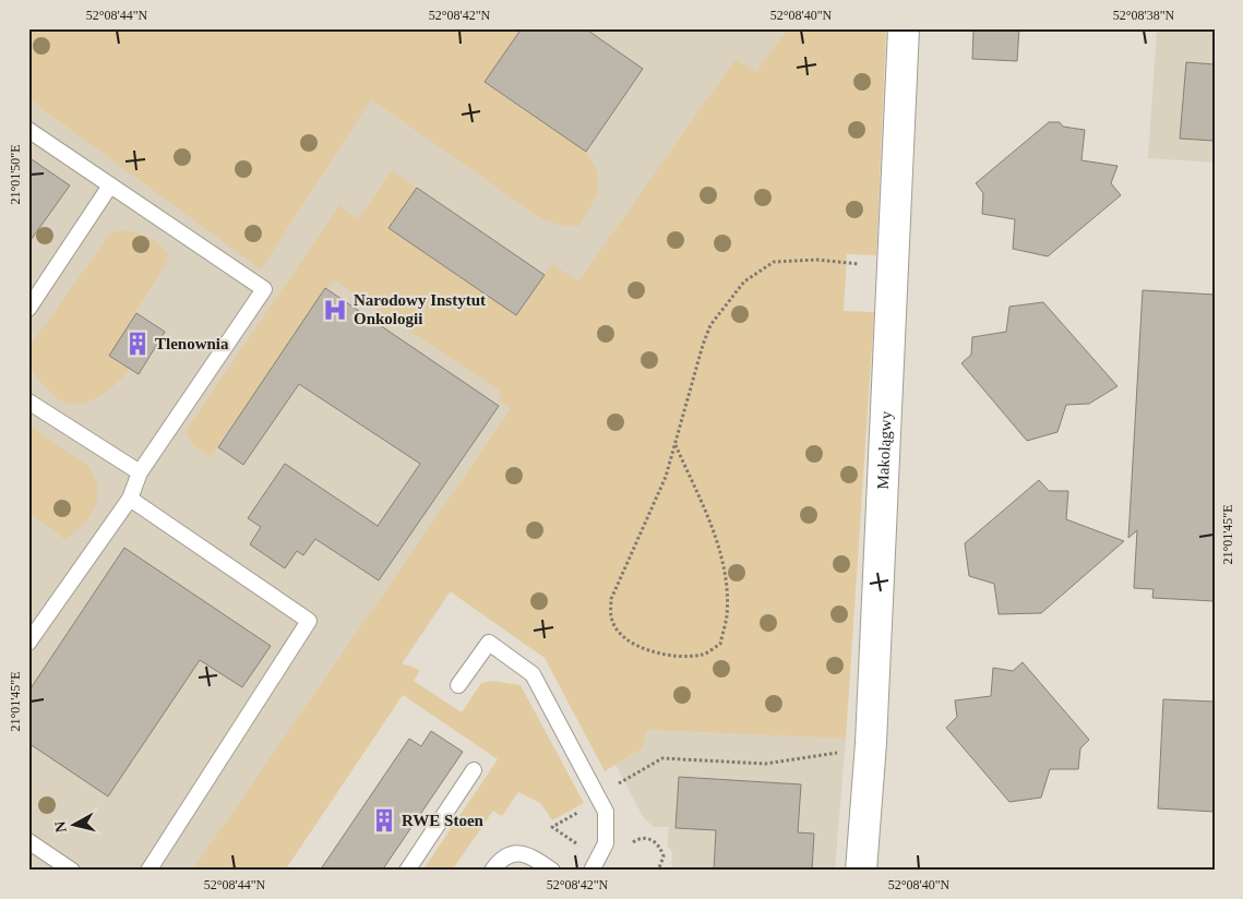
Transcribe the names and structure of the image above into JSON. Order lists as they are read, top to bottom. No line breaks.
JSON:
{"streets":{"street":["Makolągwy"]},"places":{"hospital":["Narodowy Instytut Onkologii"],"building":["Tlenownia","RWE Stoen"]},"north":"left","coordinates":["52°08'44\"N","52°08'42\"N","52°08'40\"N","52°08'38\"N","21°01'50\"E","21°01'45\"E"]}
